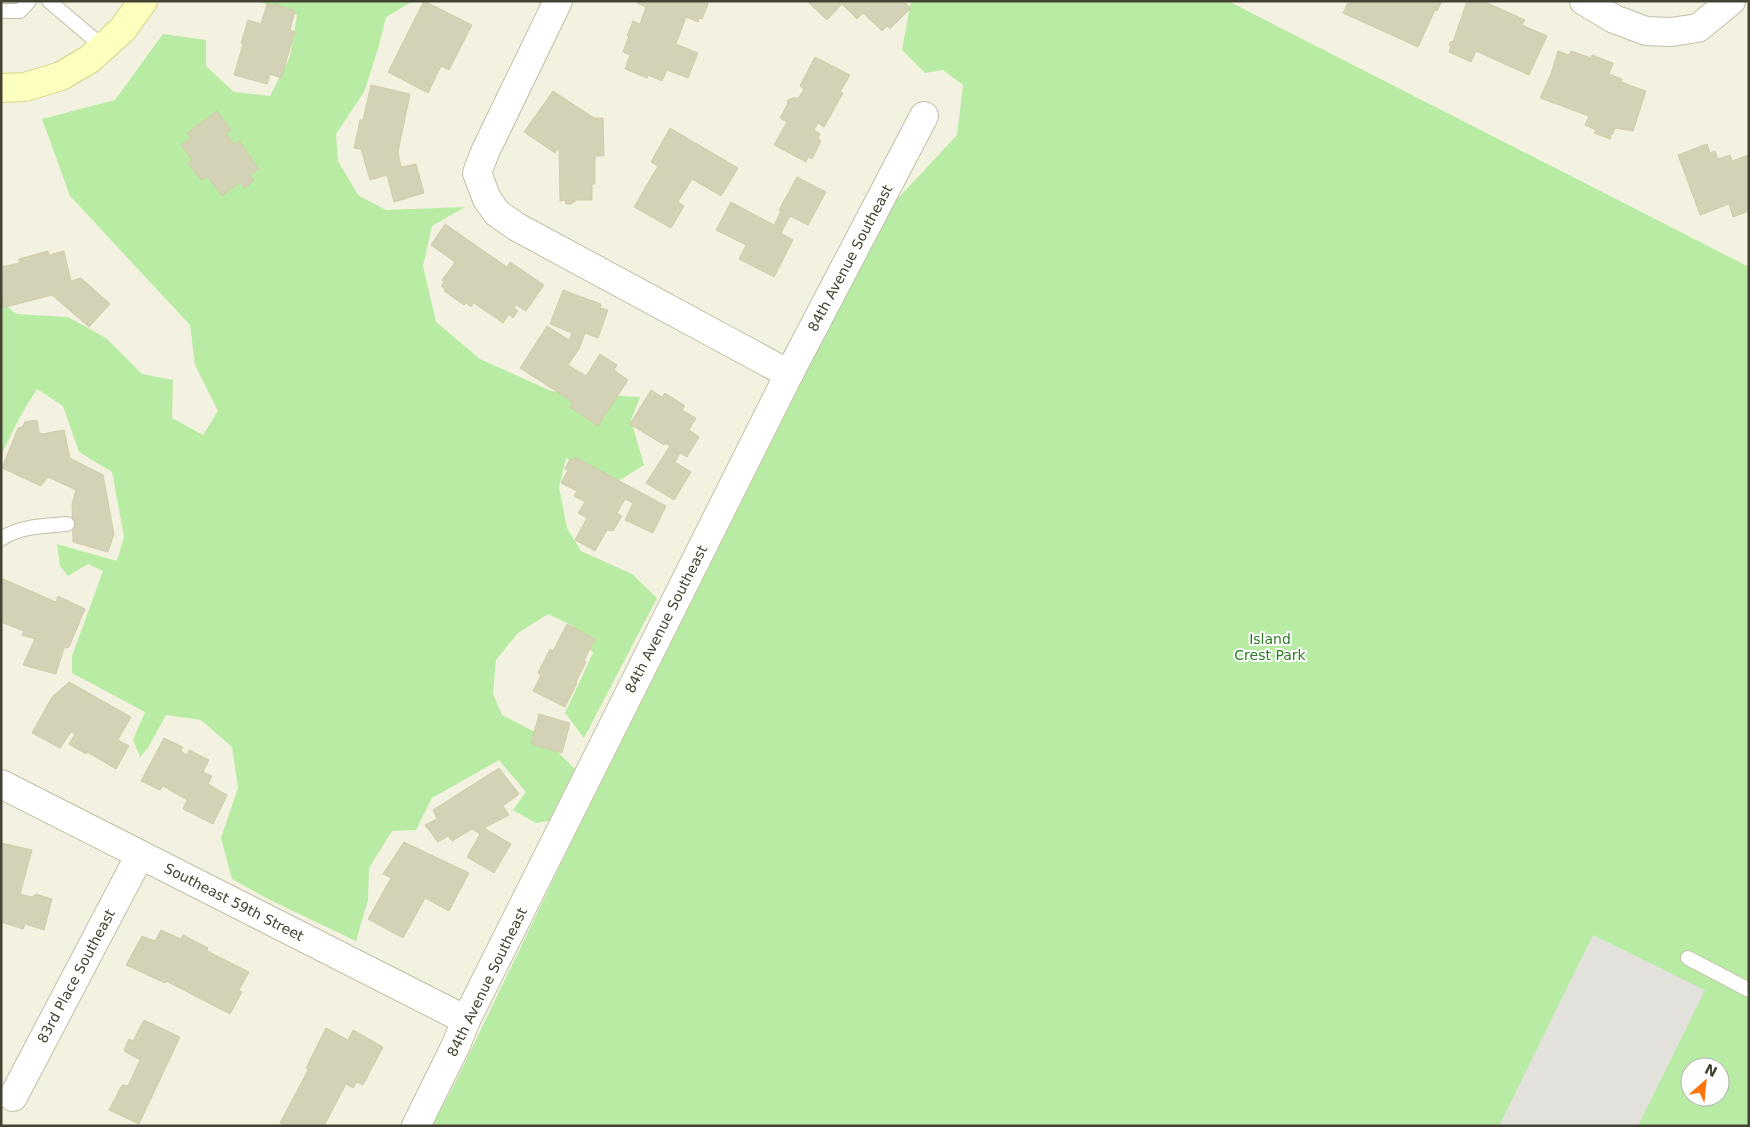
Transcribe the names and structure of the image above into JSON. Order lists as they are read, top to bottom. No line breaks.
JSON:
{"streets":{"street":["84th Avenue Southeast","Southeast 59th Street","83rd Place Southeast"]},"crossings":[["84th Avenue Southeast","Southeast 59th Street"],["Southeast 59th Street","83rd Place Southeast"]],"parks":["Island Crest Park"],"north":"top right"}
